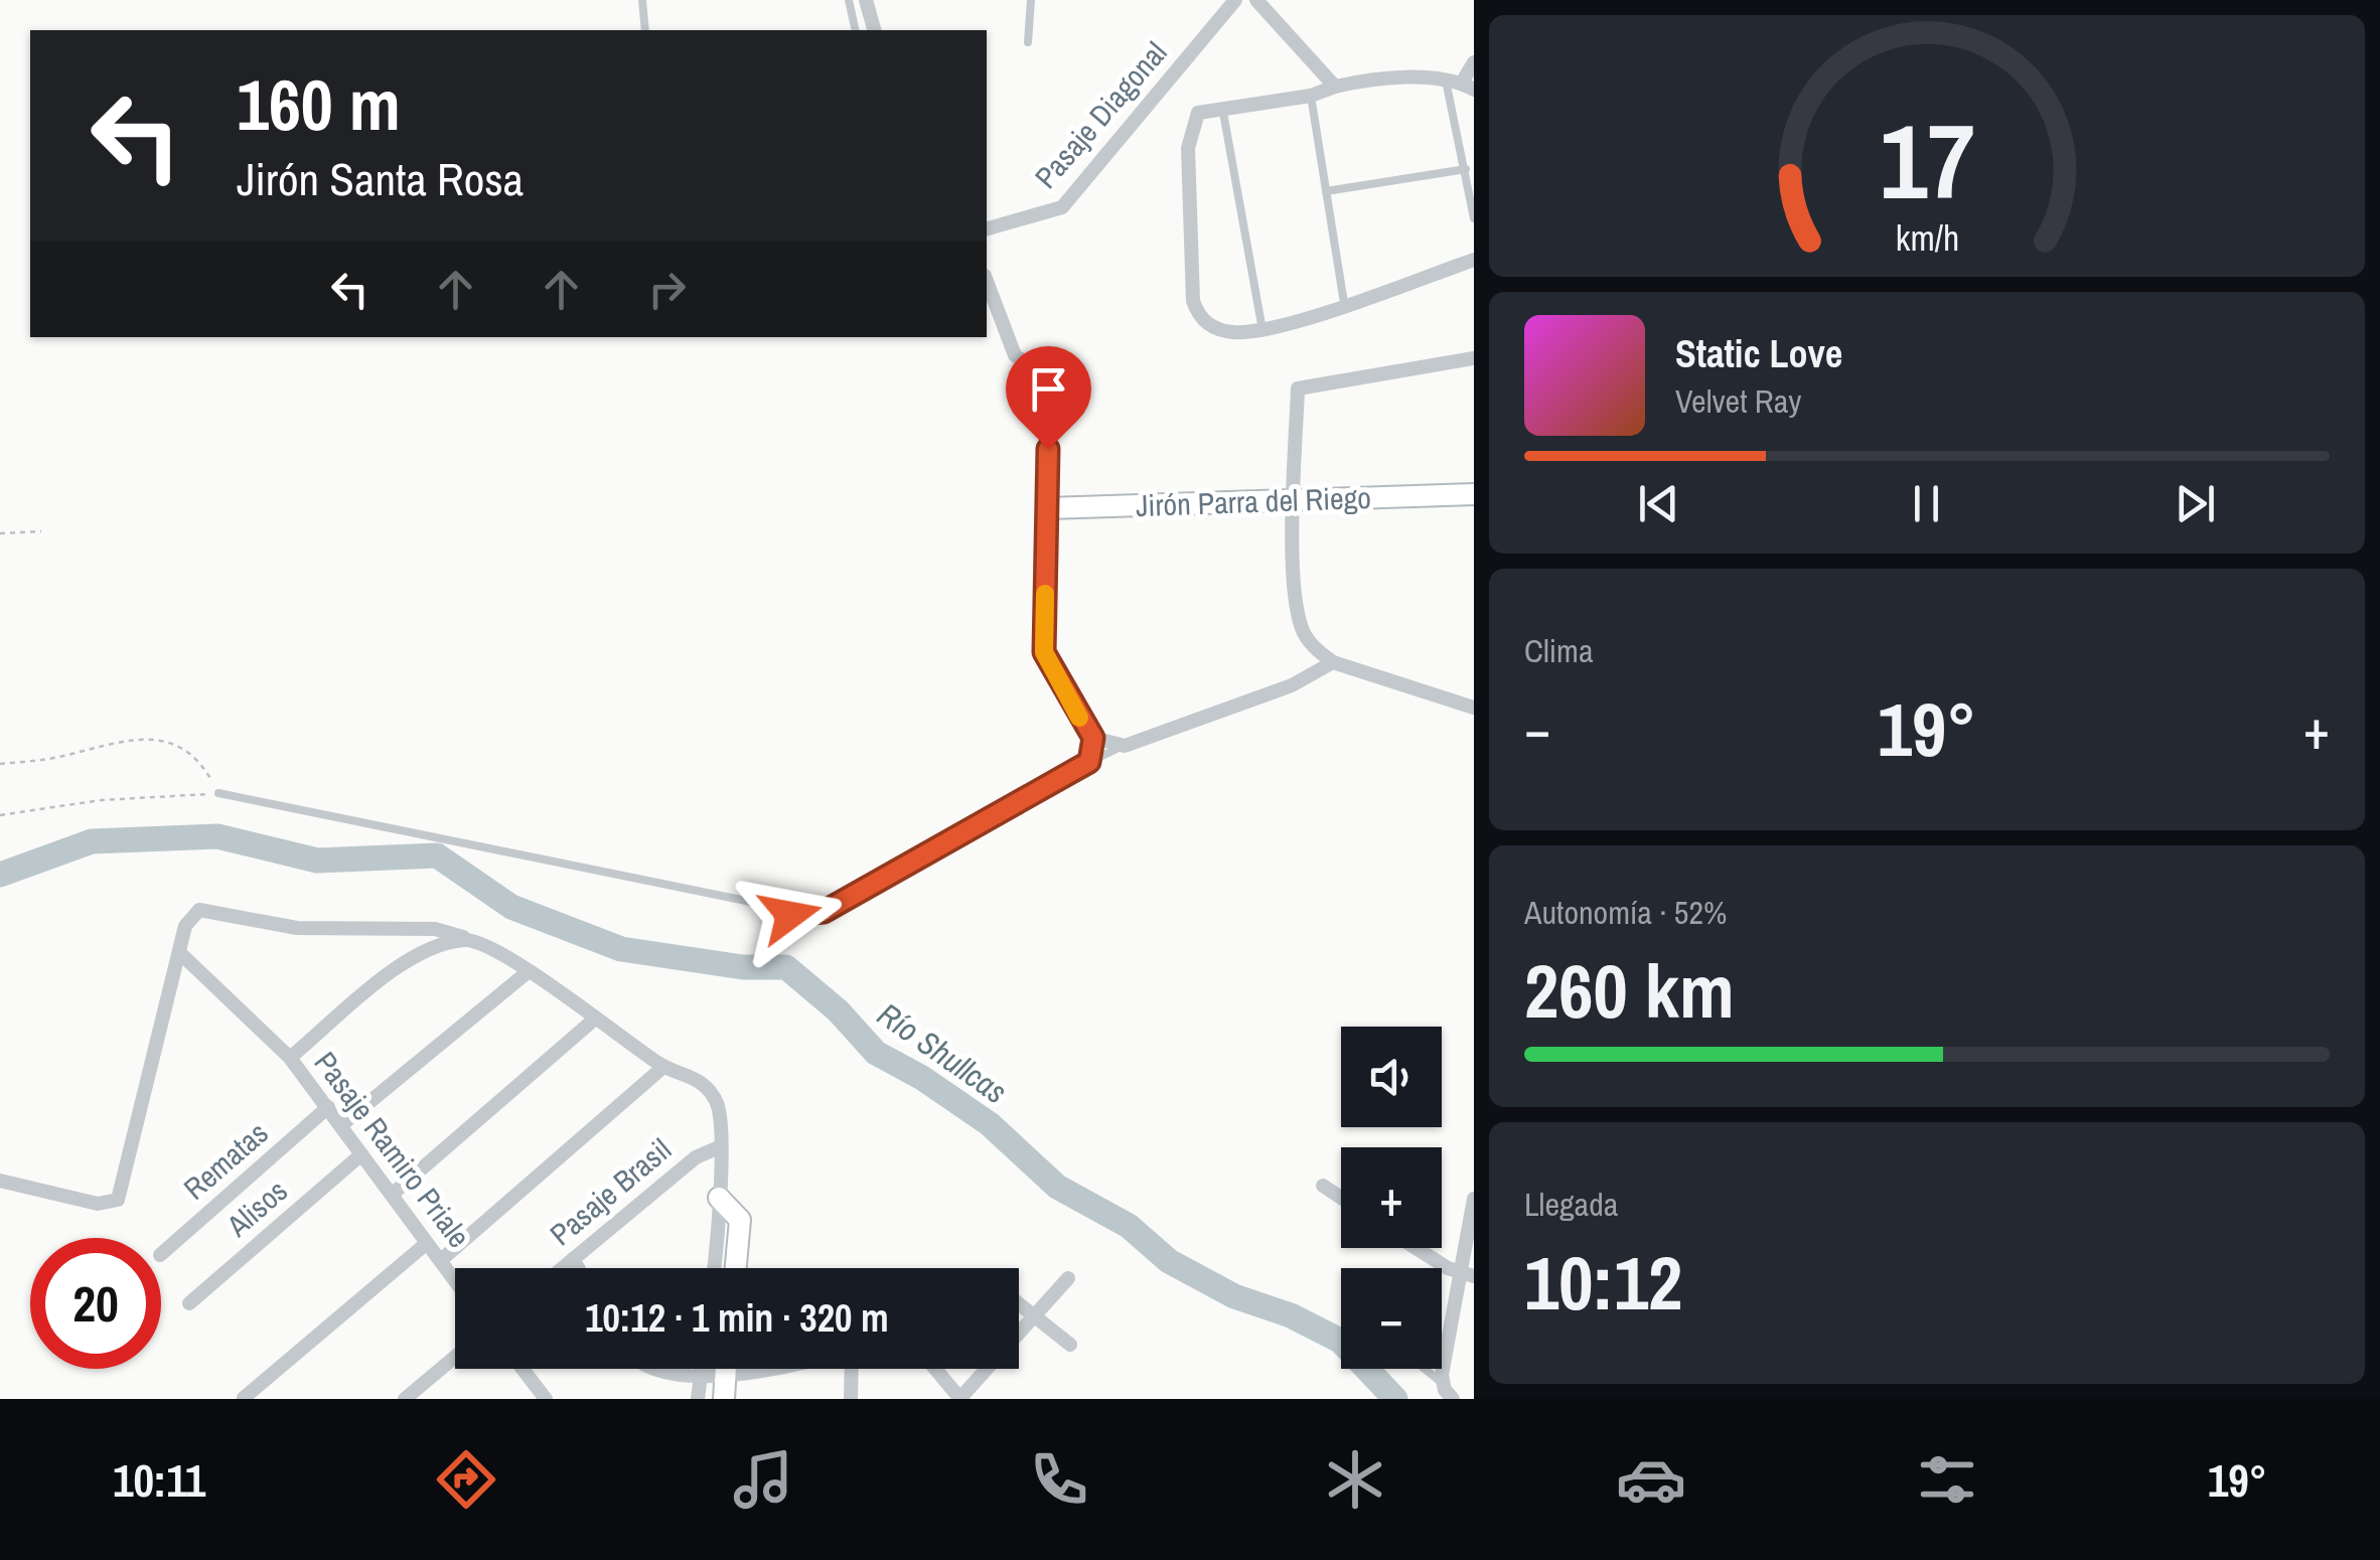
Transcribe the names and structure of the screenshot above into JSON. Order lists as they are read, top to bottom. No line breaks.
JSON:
{"streets":{"street":["Pasaje Diagonal","Jirón Parra del Riego","Pasaje Ramiro Priale","Rematas","Pasaje Brasil","Alisos"]},"crossings":[["Pasaje Ramiro Priale","Rematas"],["Pasaje Ramiro Priale","Alisos"]],"water":["Río Shullcas"],"page":{"turn":["160 m","Jirón Santa Rosa"],"song":["Static Love","Velvet Ray"],"tile":["Clima",["Autonomía · 52%","260 km"],["Llegada","10:12"]],"heat":["−","19°","+"],"map_buttons":["+","−"],"limit":"20","trip":"10:12 · 1 min · 320 m","tabs":["10:11","19°"],"gauge":["17","km/h"]}}
